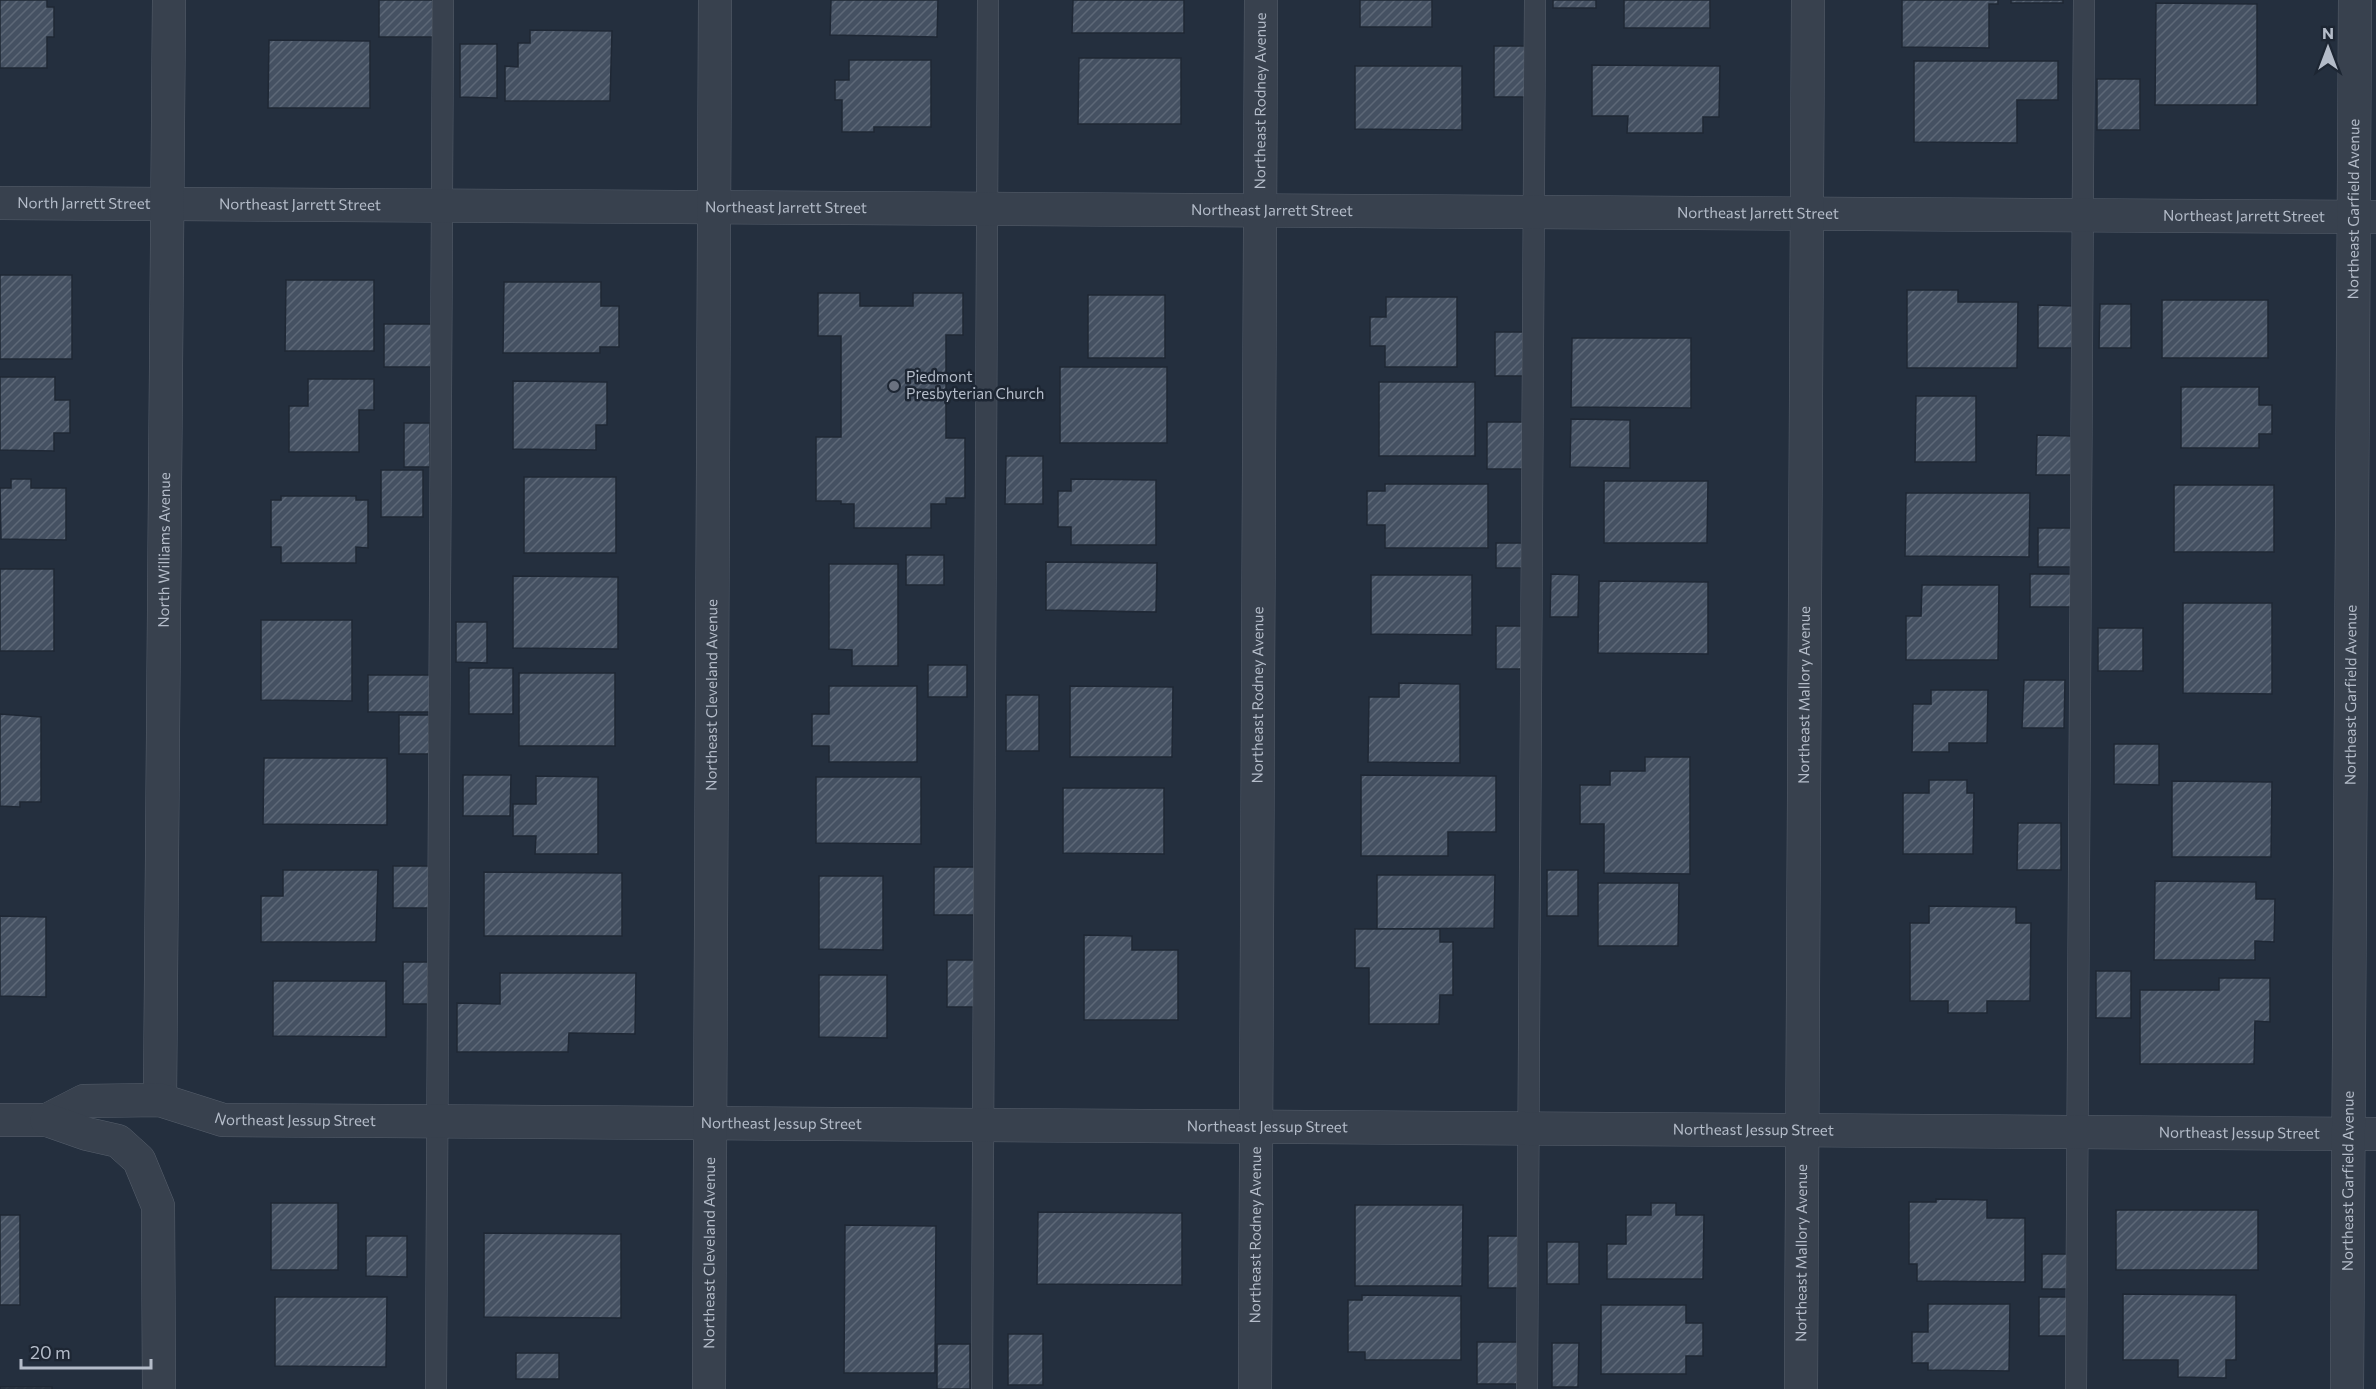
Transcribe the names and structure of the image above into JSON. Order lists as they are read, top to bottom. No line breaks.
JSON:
{"streets":{"street":["Northeast Rodney Avenue","North Jarrett Street","Northeast Jarrett Street","Northeast Garfield Avenue","North Williams Avenue","Northeast Mallory Avenue","Northeast Cleveland Avenue","Northeast Jessup Street"]},"crossings":[["Northeast Rodney Avenue","Northeast Jarrett Street"],["Northeast Rodney Avenue","Northeast Jessup Street"],["North Jarrett Street","Northeast Jarrett Street"],["North Jarrett Street","North Williams Avenue"],["Northeast Jarrett Street","Northeast Garfield Avenue"],["Northeast Jarrett Street","North Williams Avenue"],["Northeast Jarrett Street","Northeast Mallory Avenue"],["Northeast Jarrett Street","Northeast Cleveland Avenue"],["Northeast Garfield Avenue","Northeast Jessup Street"],["North Williams Avenue","Northeast Jessup Street"],["Northeast Mallory Avenue","Northeast Jessup Street"],["Northeast Cleveland Avenue","Northeast Jessup Street"]],"places":["Piedmont Presbyterian Church"],"scale_bar":"20 m","north":"top"}
